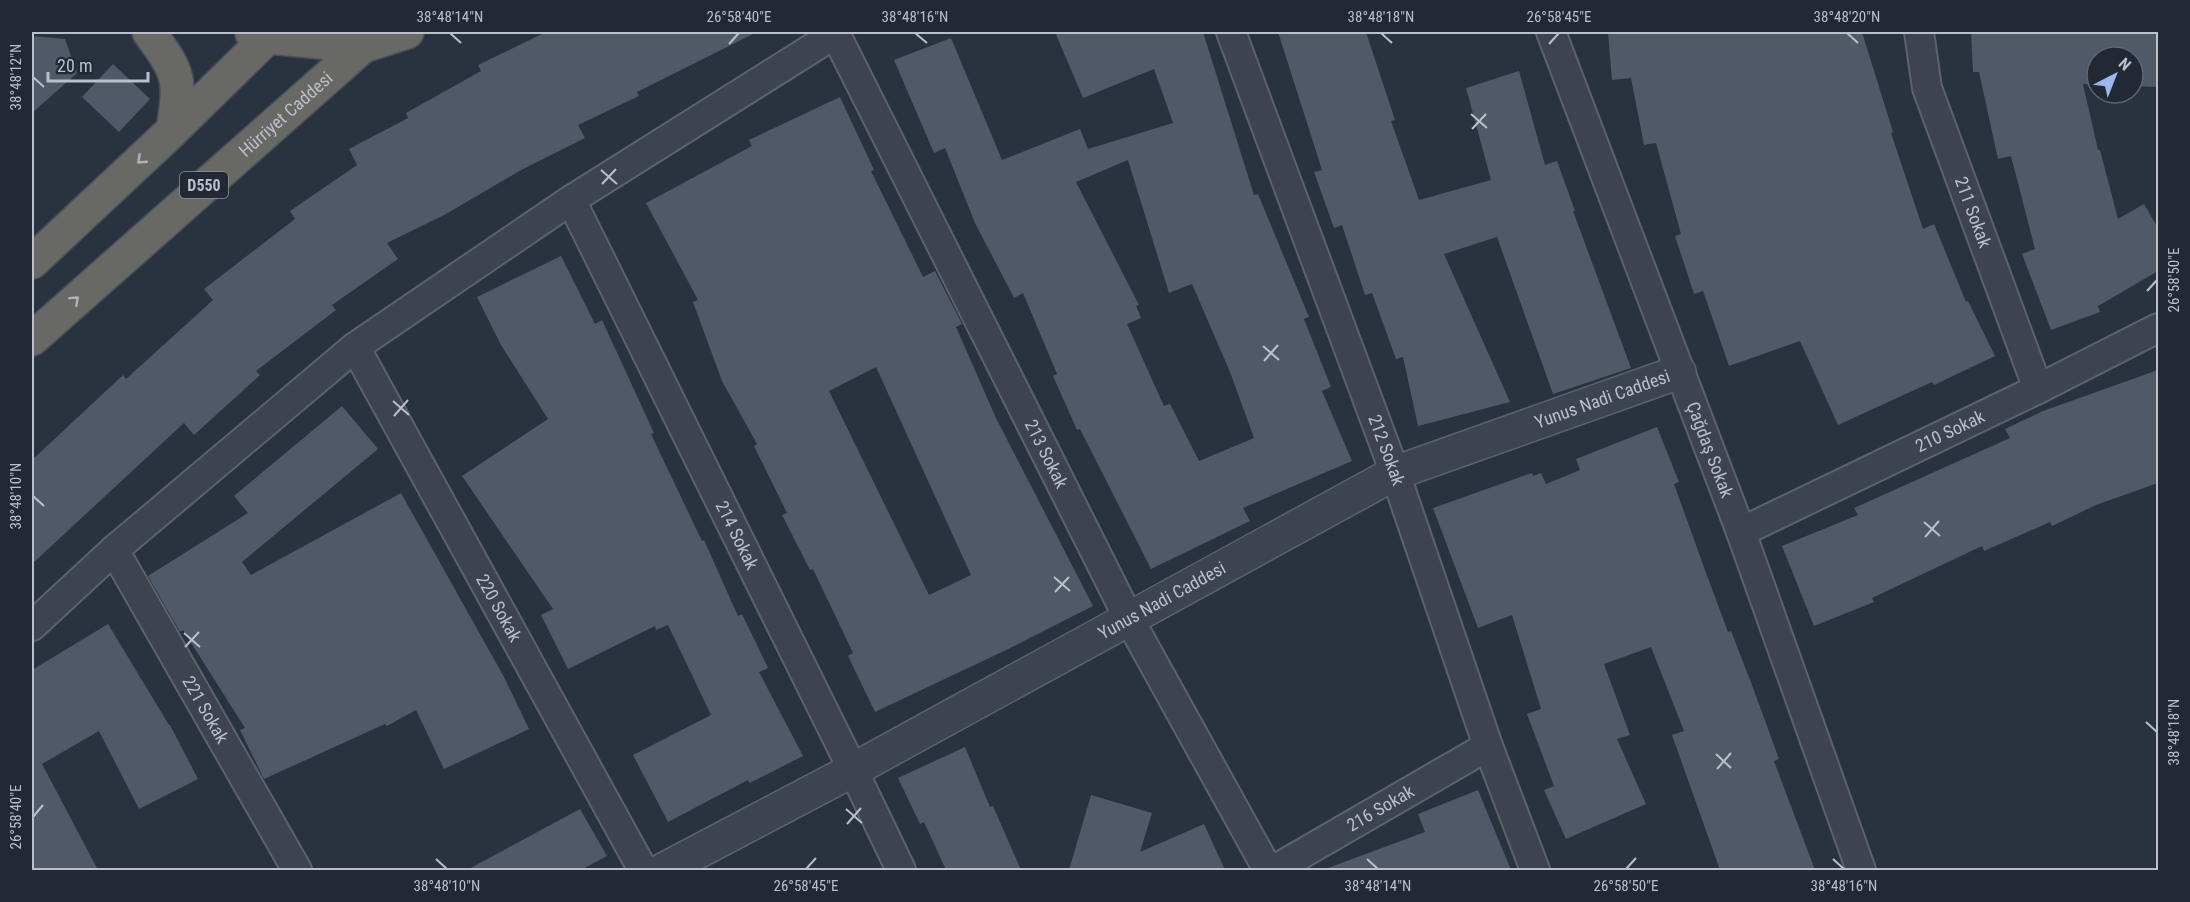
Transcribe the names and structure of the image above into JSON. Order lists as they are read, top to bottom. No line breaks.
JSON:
{"streets":{"highway":["Hürriyet Caddesi","D550"],"street":["211 Sokak","Yunus Nadi Caddesi","210 Sokak","212 Sokak","Çağdaş Sokak","213 Sokak","214 Sokak","220 Sokak","221 Sokak","216 Sokak"]},"crossings":[["211 Sokak","210 Sokak"],["Yunus Nadi Caddesi","212 Sokak"],["Yunus Nadi Caddesi","Çağdaş Sokak"],["Yunus Nadi Caddesi","213 Sokak"],["Yunus Nadi Caddesi","214 Sokak"],["210 Sokak","Çağdaş Sokak"],["212 Sokak","216 Sokak"]],"scale_bar":"20 m","north":"top right","coordinates":["38°48'14\"N","26°58'40\"E","38°48'16\"N","38°48'18\"N","26°58'45\"E","38°48'20\"N","38°48'12\"N","26°58'50\"E","38°48'10\"N"]}
